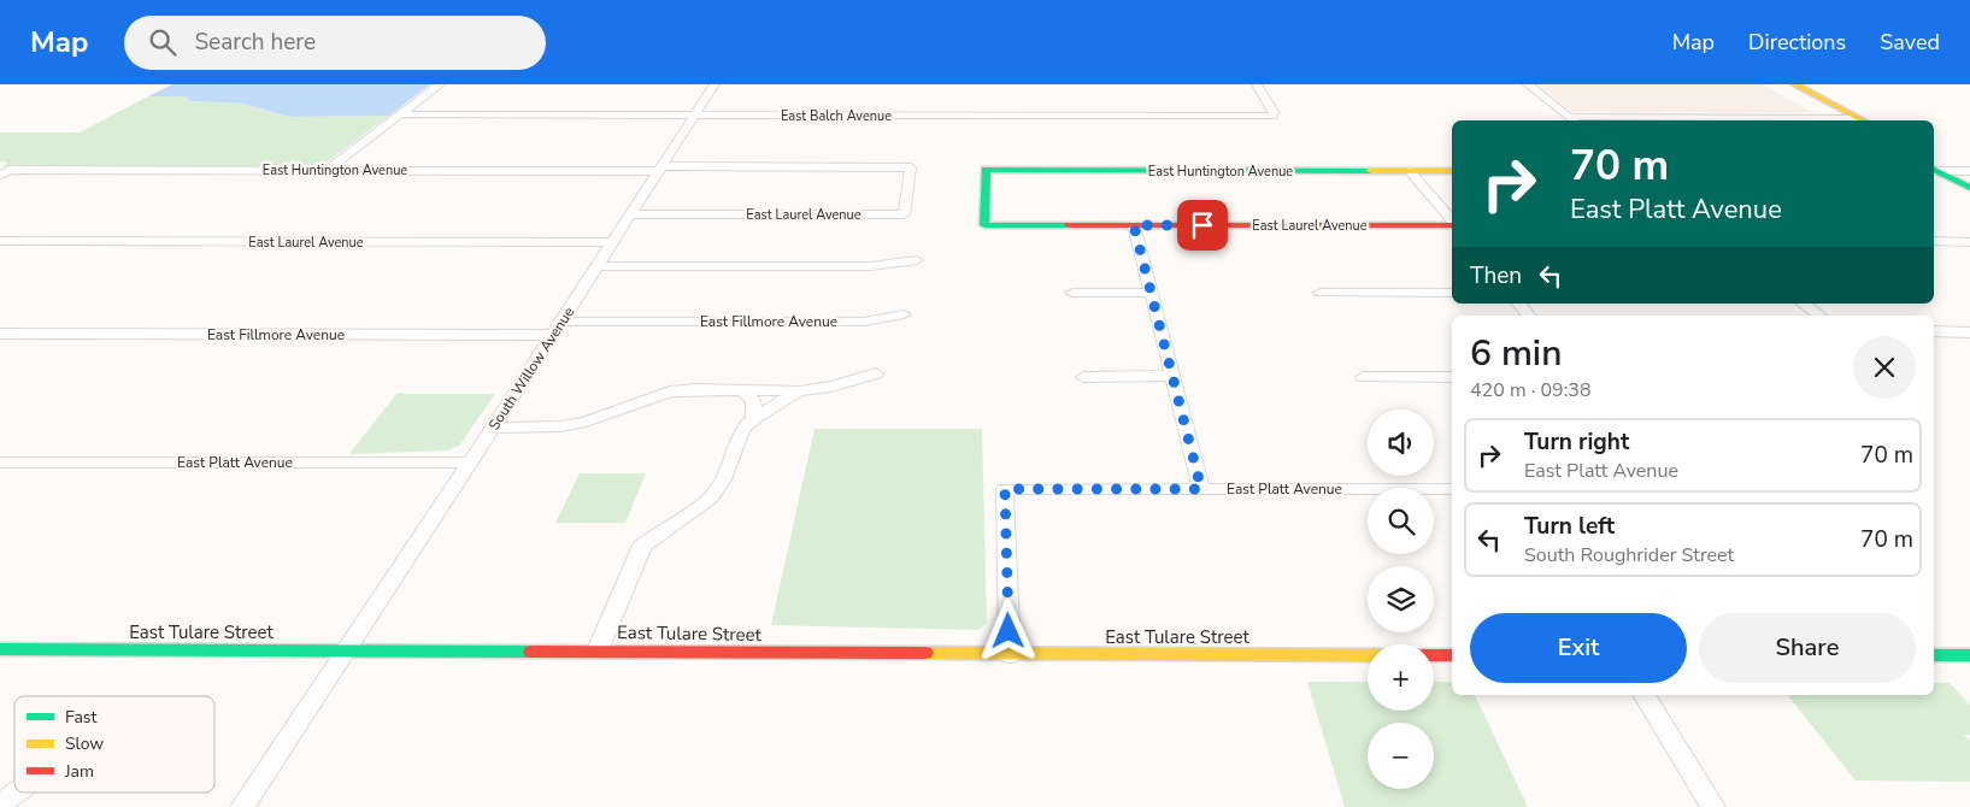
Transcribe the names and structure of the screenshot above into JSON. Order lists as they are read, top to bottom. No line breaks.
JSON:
{"streets":{"main road":["East Huntington Avenue","East Laurel Avenue","East Tulare Street"],"street":["East Balch Avenue","East Fillmore Avenue","South Willow Avenue","East Platt Avenue"]},"crossings":[["East Balch Avenue","South Willow Avenue"],["East Huntington Avenue","East Laurel Avenue"],["East Huntington Avenue","South Willow Avenue"],["East Laurel Avenue","South Willow Avenue"],["East Fillmore Avenue","South Willow Avenue"],["South Willow Avenue","East Platt Avenue"],["South Willow Avenue","East Tulare Street"],["East Platt Avenue","East Tulare Street"]],"legend":["Fast","Slow","Jam"],"page":{"header":"Map","search":"Search here","nav":["Map","Directions","Saved"],"turn":["70 m","East Platt Avenue"],"then":"Then","heading":["6 min","420 m · 09:38"],"map_buttons":["+","−"],"list":[{"name":"Turn right","note":"East Platt Avenue","value":"70 m"},{"name":"Turn left","note":"South Roughrider Street","value":"70 m"}],"buttons":["Exit","Share"]}}
